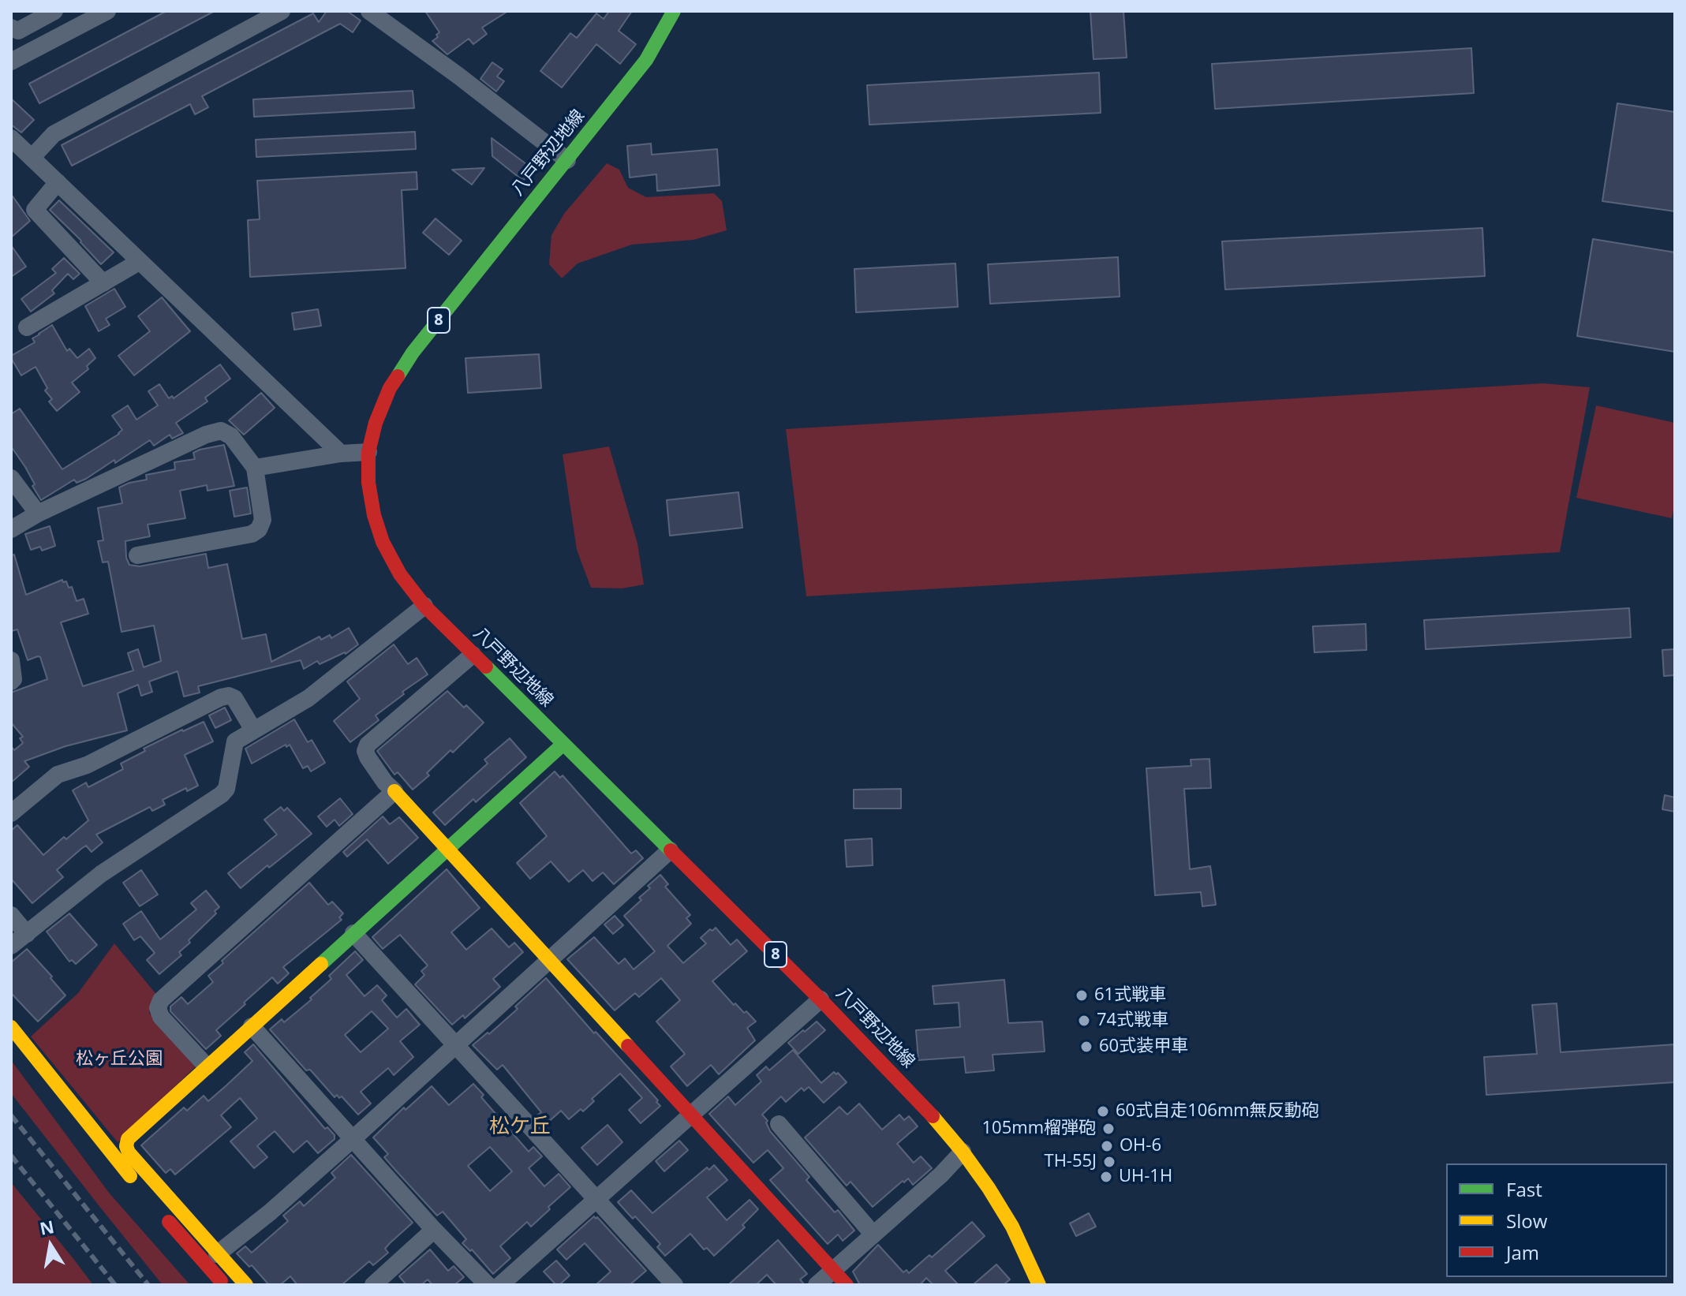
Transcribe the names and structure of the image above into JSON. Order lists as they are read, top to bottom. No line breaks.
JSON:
{"streets":{"street":["八戸野辺地線","8"]},"districts":["松ケ丘"],"parks":["松ヶ丘公園"],"places":["61式戦車","74式戦車","60式装甲車","60式自走106mm無反動砲","105mm榴弾砲","OH-6","TH-55J","UH-1H"],"legend":["Fast","Slow","Jam"],"north":"top"}
